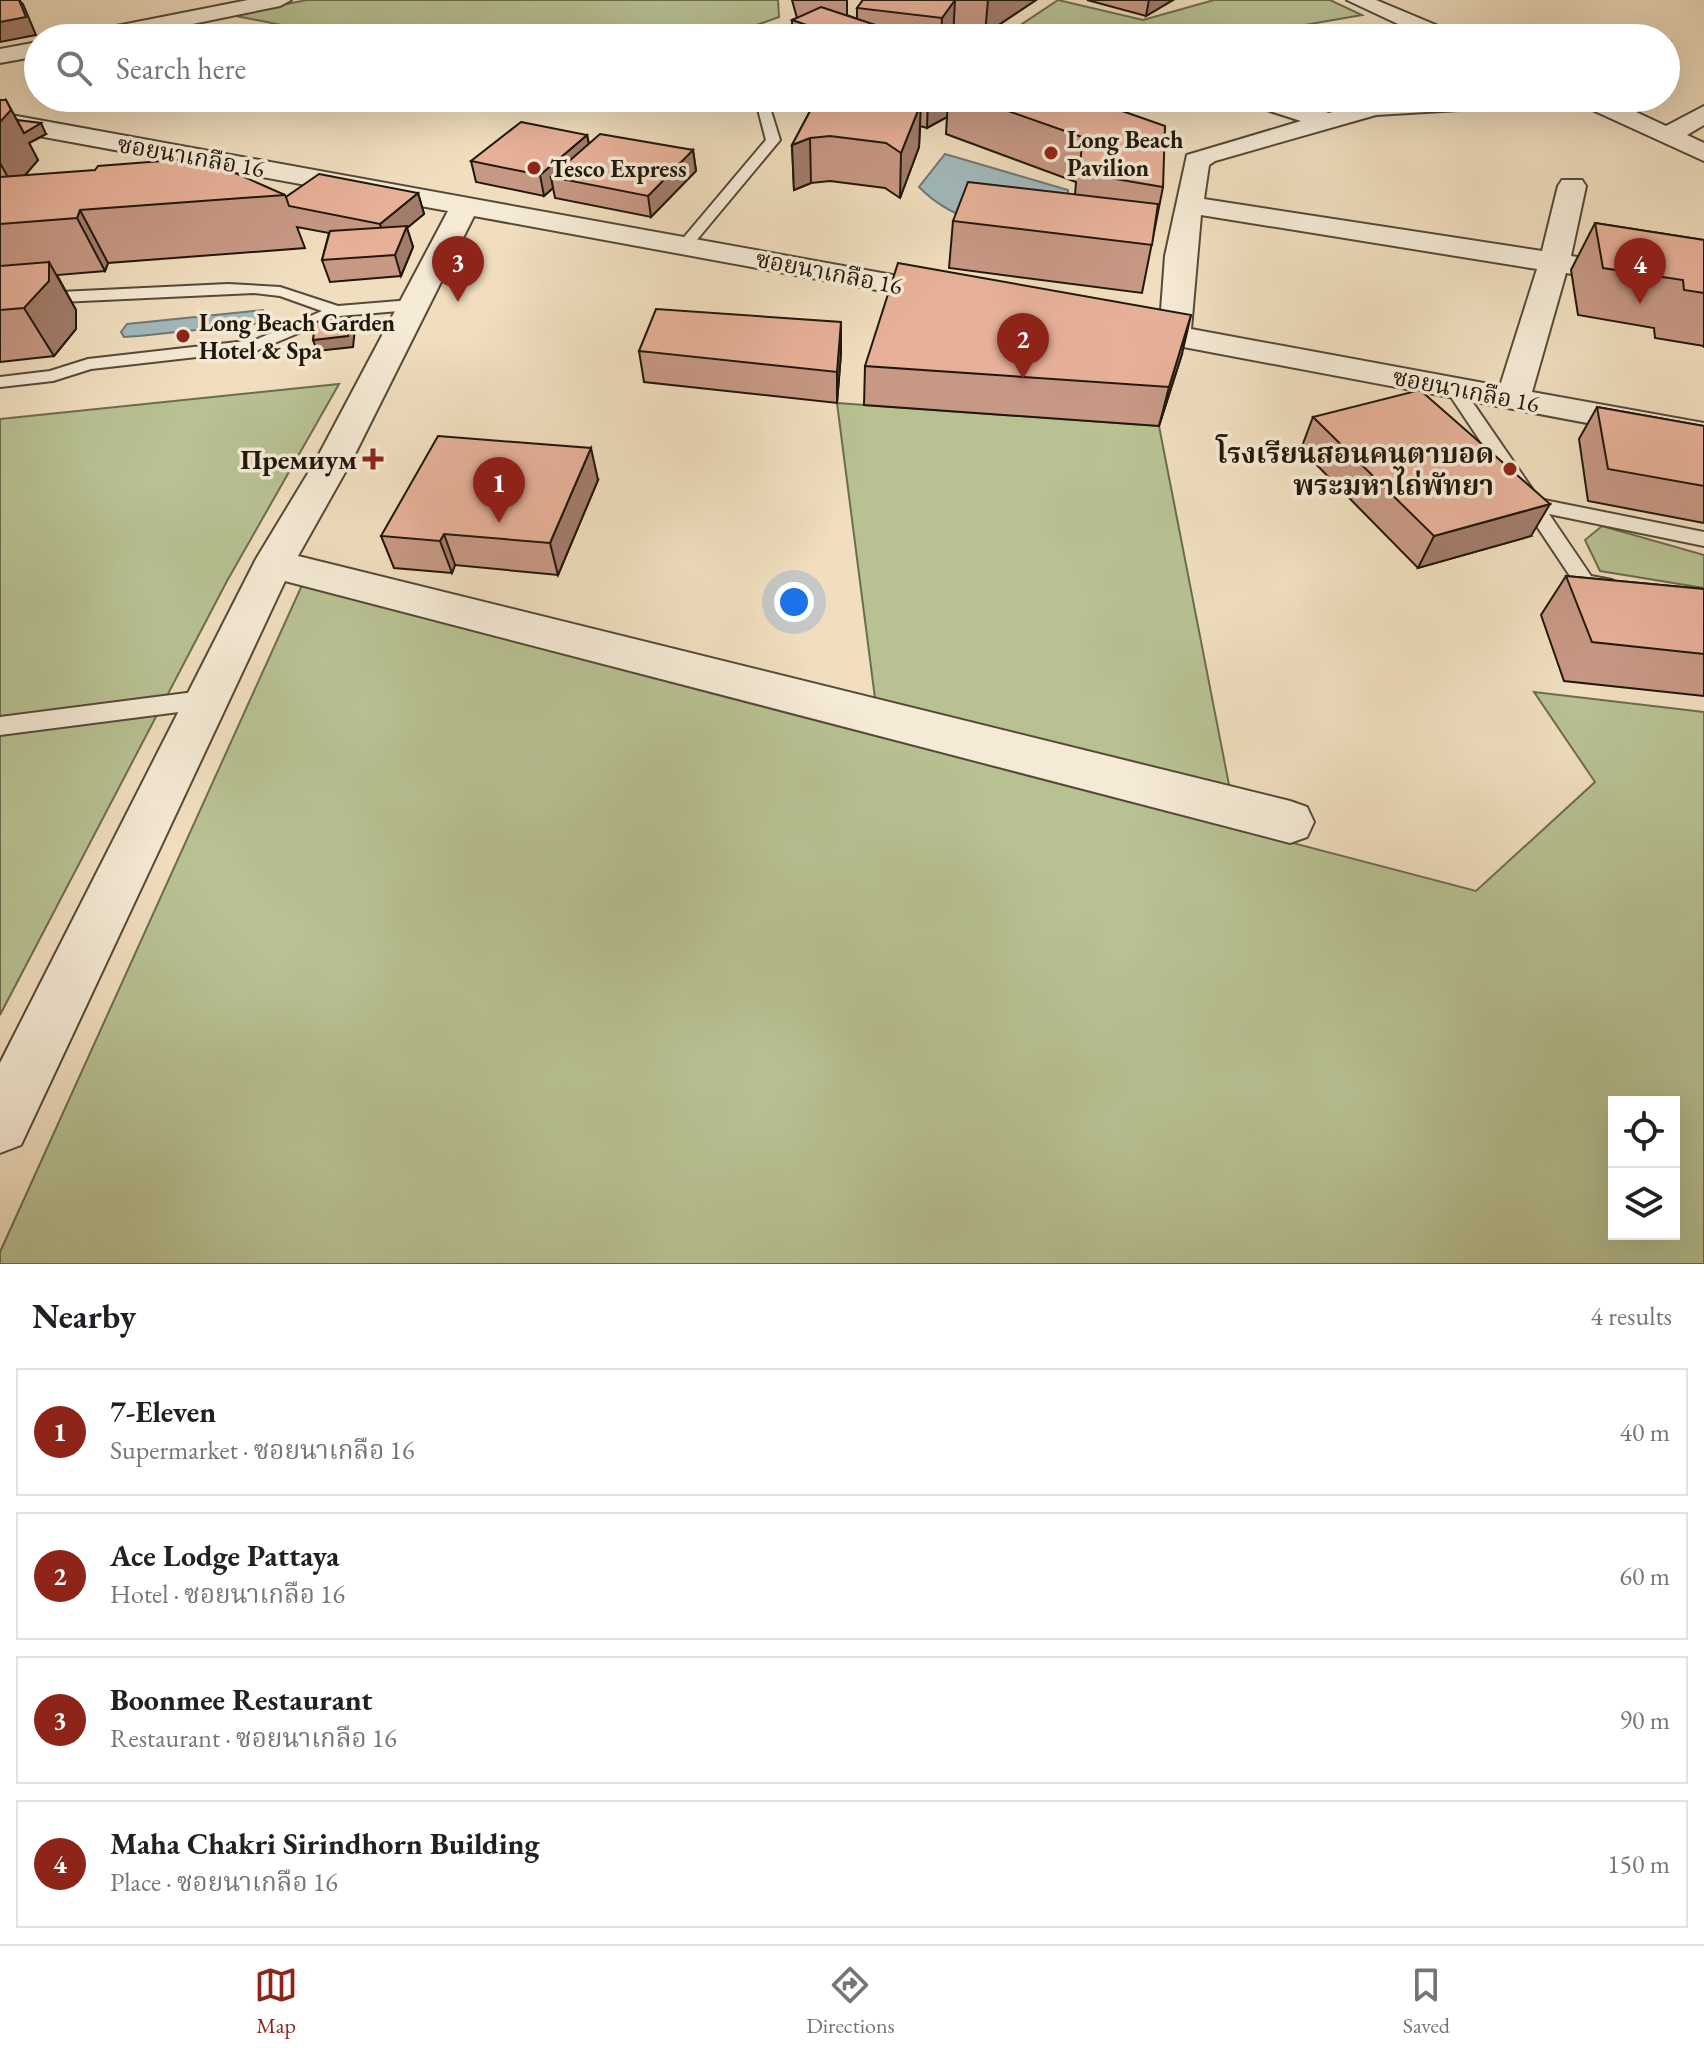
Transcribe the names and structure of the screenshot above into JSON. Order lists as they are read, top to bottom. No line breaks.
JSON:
{"streets":{"street":["ซอยนาเกลือ 16"]},"places":{"other":["Long Beach Pavilion","Tesco Express","Long Beach Garden Hotel & Spa","โรงเรียนสอนคนตาบอด พระมหาไถ่พัทยา"],"health":["Премиум"]},"page":{"search":"Search here","pins":["3","4","2","1"],"heading":["Nearby","4 results"],"list":[{"mark":"1","name":"7-Eleven","note":"Supermarket · ซอยนาเกลือ 16","value":"40 m"},{"mark":"2","name":"Ace Lodge Pattaya","note":"Hotel · ซอยนาเกลือ 16","value":"60 m"},{"mark":"3","name":"Boonmee Restaurant","note":"Restaurant · ซอยนาเกลือ 16","value":"90 m"},{"mark":"4","name":"Maha Chakri Sirindhorn Building","note":"Place · ซอยนาเกลือ 16","value":"150 m"}],"nav":["Map","Directions","Saved"]}}
